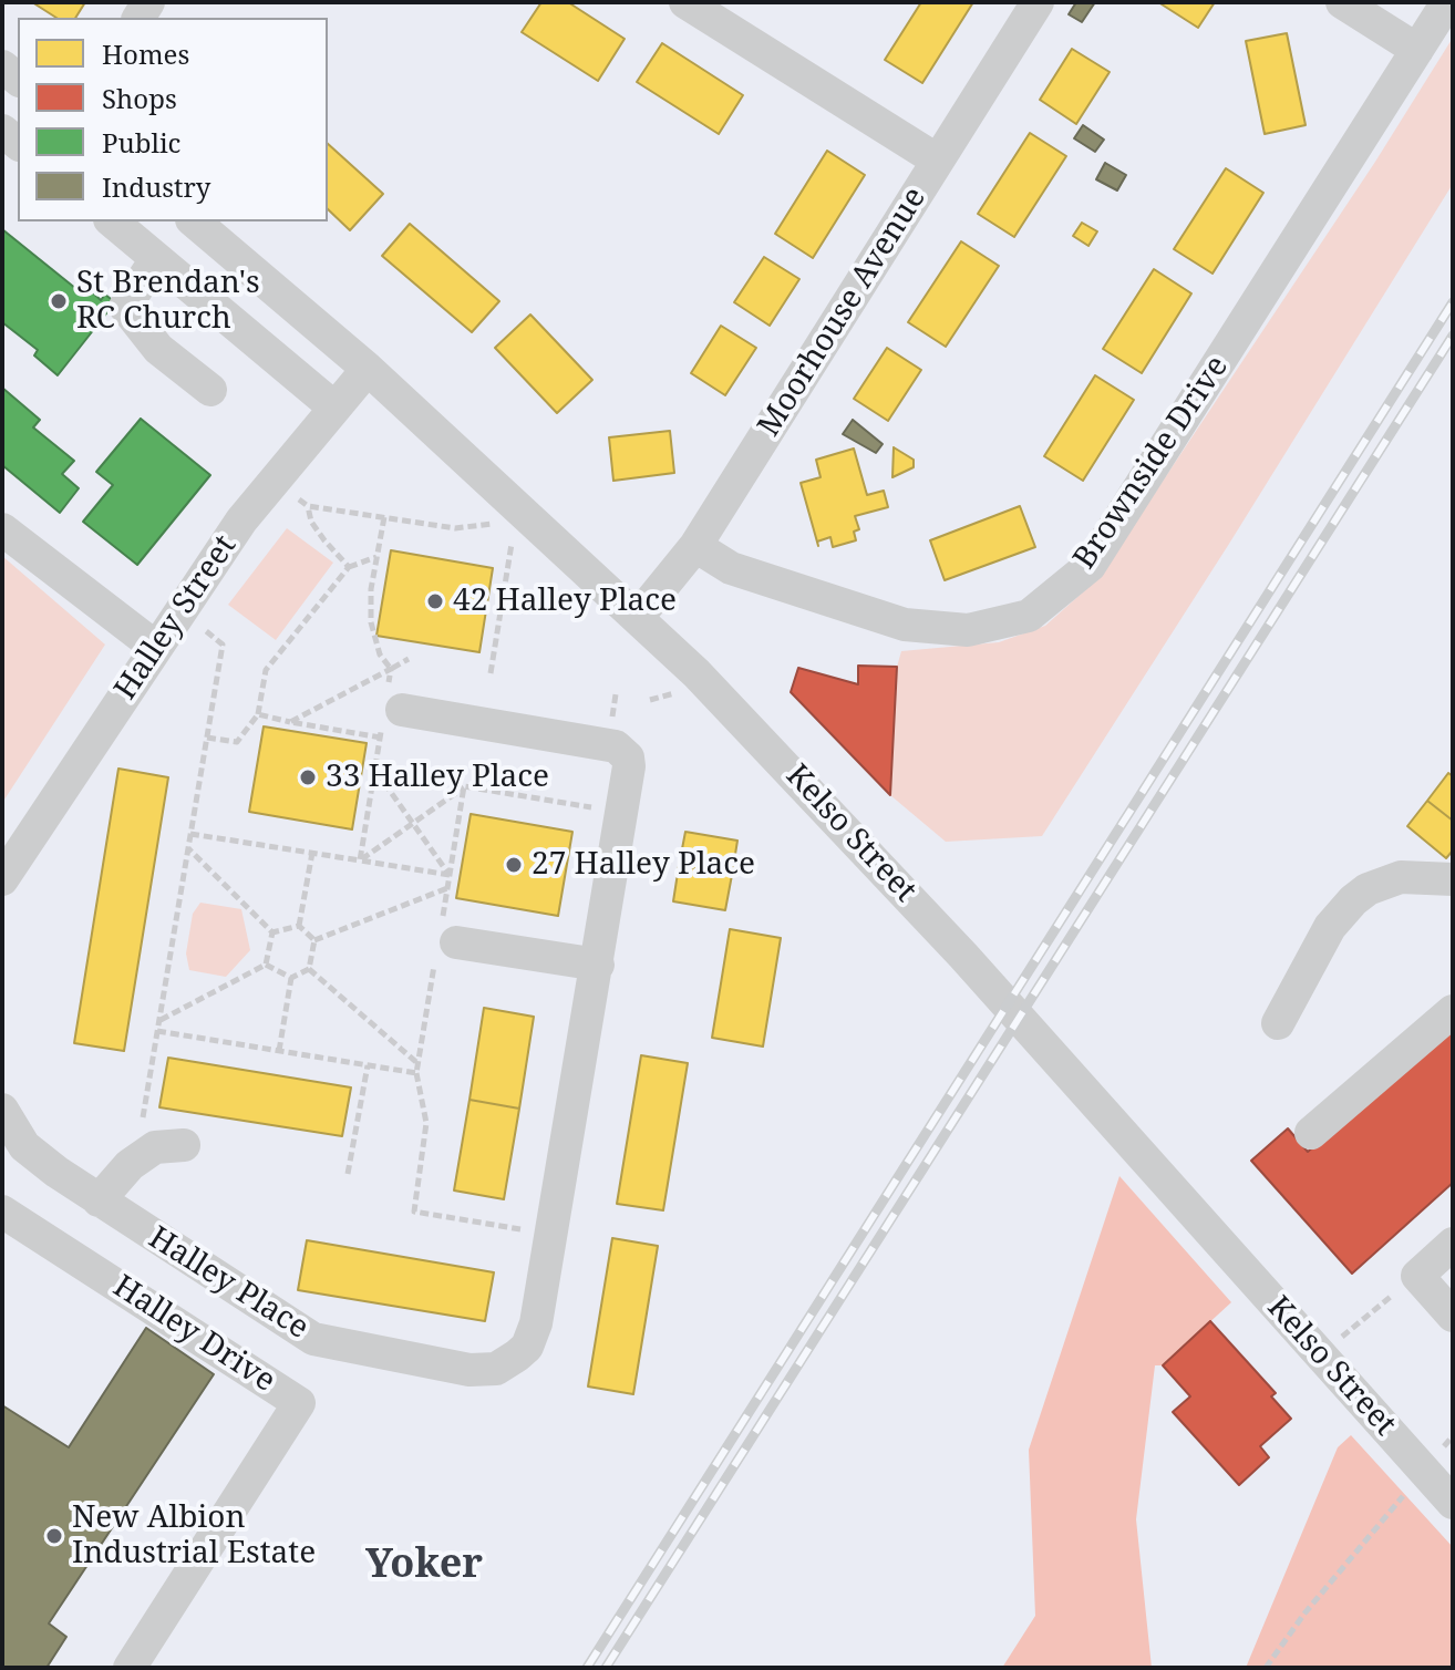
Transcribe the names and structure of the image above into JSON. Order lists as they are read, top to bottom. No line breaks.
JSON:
{"streets":{"street":["Moorhouse Avenue","Brownside Drive","Halley Street","Kelso Street","Halley Place","Halley Drive"]},"crossings":[["Moorhouse Avenue","Brownside Drive"],["Moorhouse Avenue","Kelso Street"],["Halley Street","Kelso Street"]],"districts":["Yoker"],"places":["St Brendan's RC Church","42 Halley Place","33 Halley Place","27 Halley Place","New Albion Industrial Estate"],"legend":["Homes","Shops","Public","Industry"]}
